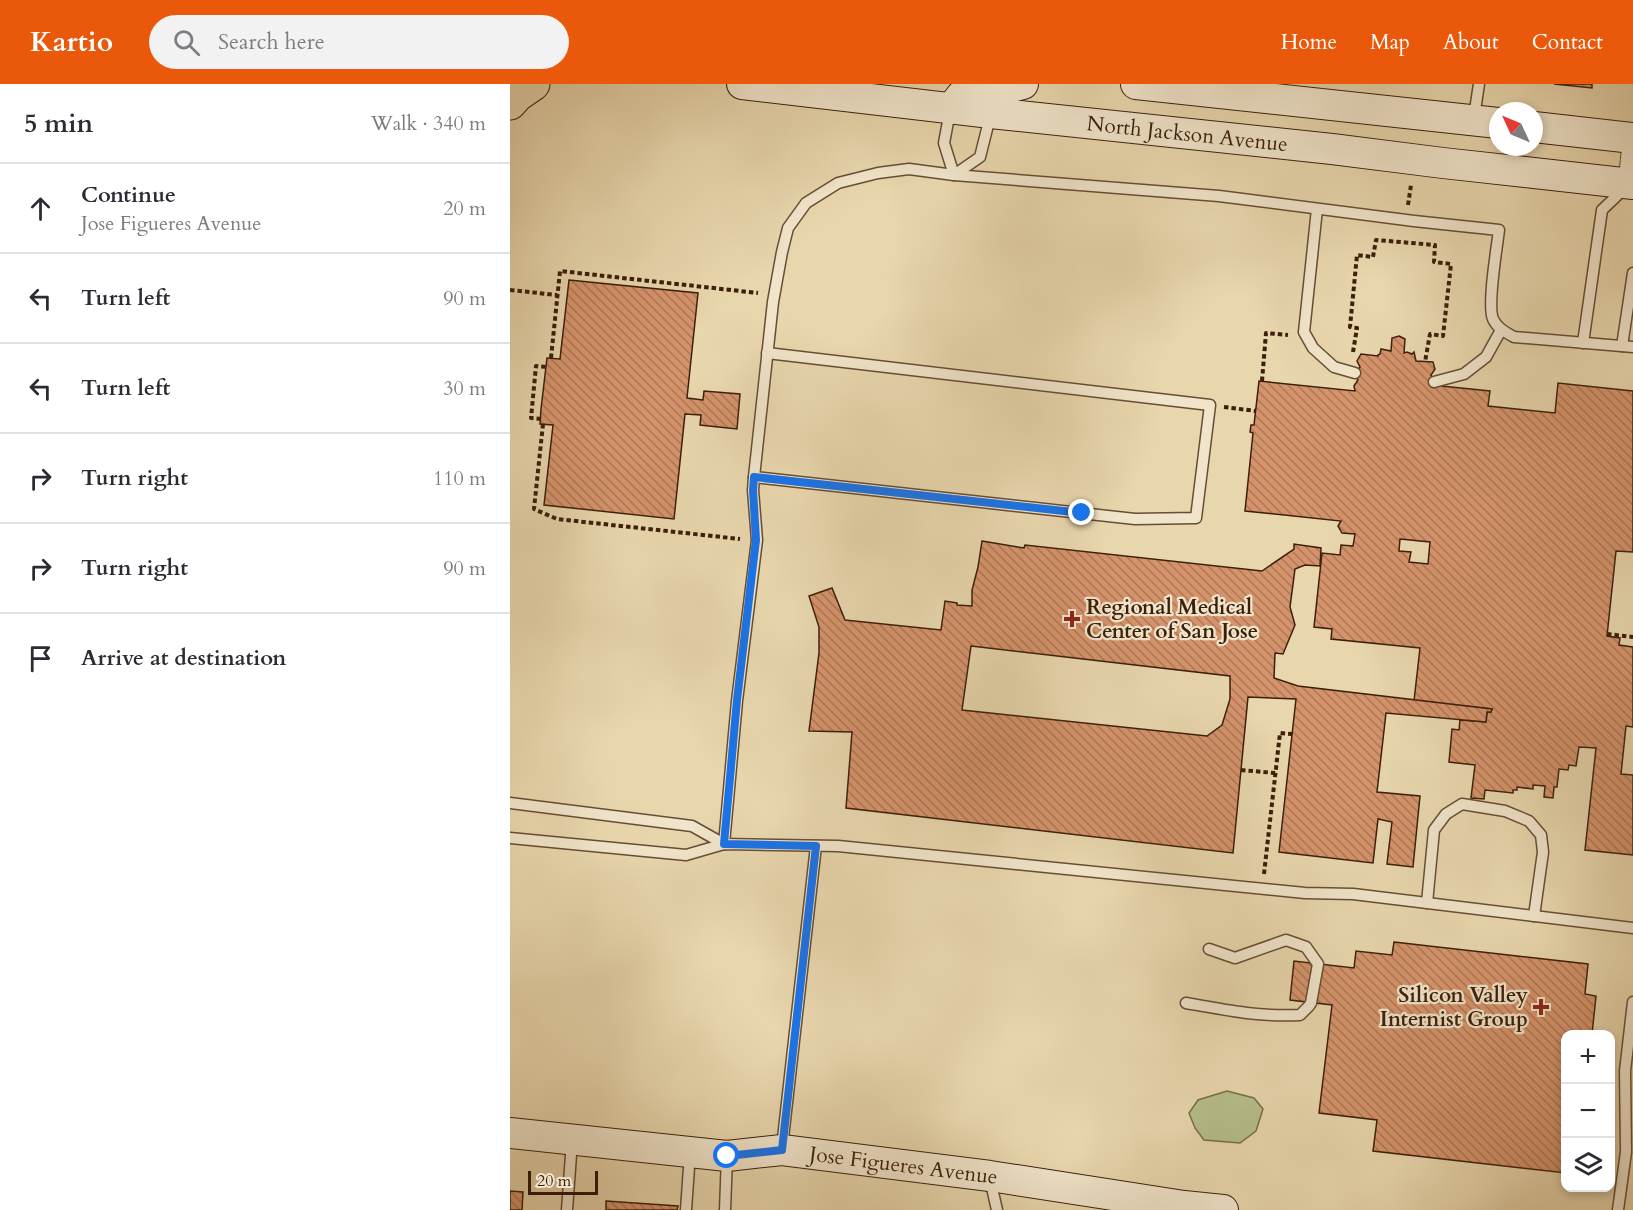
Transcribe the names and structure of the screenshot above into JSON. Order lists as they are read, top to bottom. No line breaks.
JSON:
{"streets":{"main road":["North Jackson Avenue","Jose Figueres Avenue"]},"places":{"health":["Regional Medical Center of San Jose","Silicon Valley Internist Group"]},"scale_bar":"20 m","north":"top left","page":{"header":"Kartio","search":"Search here","nav":["Home","Map","About","Contact"],"heading":["5 min","Walk · 340 m"],"list":[["Continue","Jose Figueres Avenue","20 m"],["Turn left","90 m"],["Turn left","30 m"],["Turn right","110 m"],["Turn right","90 m"],"Arrive at destination"],"map_buttons":["+","−"],"scale":"20 m"}}
